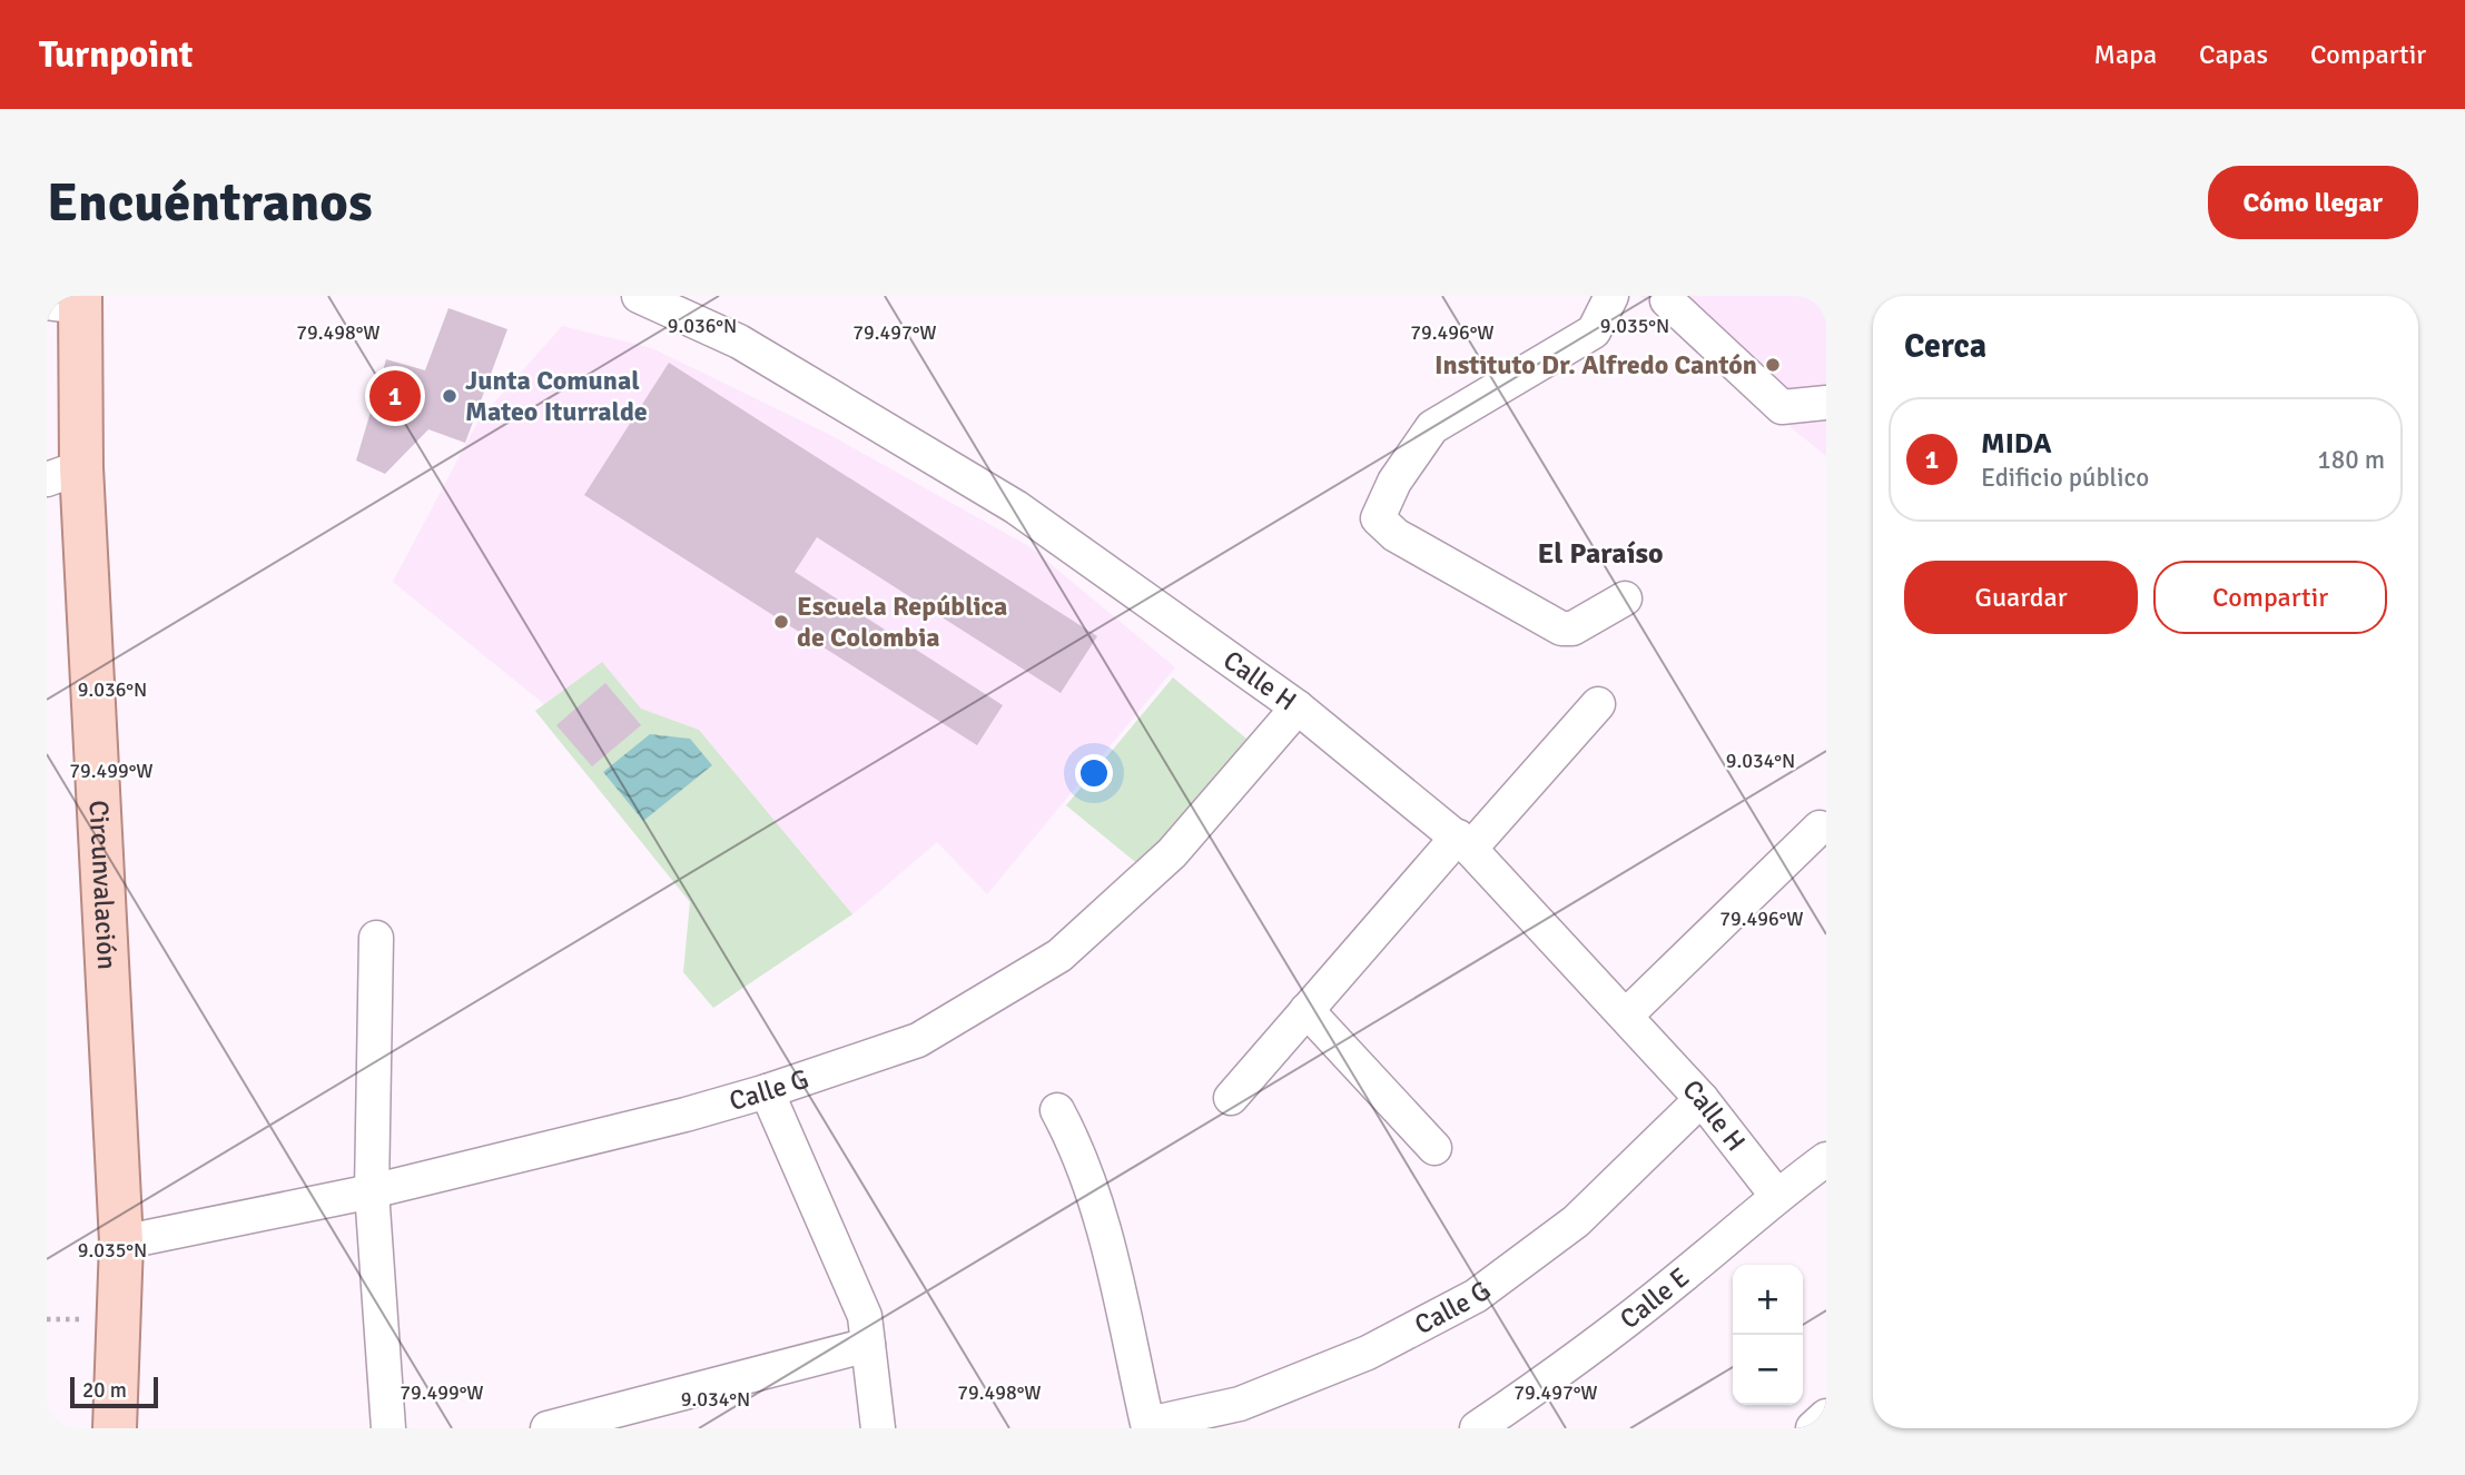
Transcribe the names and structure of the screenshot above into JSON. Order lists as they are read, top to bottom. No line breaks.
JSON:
{"streets":{"main road":["Circunvalación"],"street":["Calle H","Calle G","Calle E"]},"crossings":[["Calle H","Calle G"],["Calle H","Calle E"],["Circunvalación","Calle G"]],"districts":["El Paraíso"],"places":["Instituto Dr. Alfredo Cantón","Junta Comunal Mateo Iturralde","Escuela República de Colombia"],"scale_bar":"20 m","page":{"header":"Turnpoint","nav":["Mapa","Capas","Compartir"],"buttons":["Cómo llegar",["Guardar","Compartir"]],"title":"Encuéntranos","heading":"Cerca","pins":"1","list":[{"mark":"1","name":"MIDA","note":"Edificio público","value":"180 m"}],"map_buttons":["+","−"],"scale":"20 m"},"coordinates":["9.036°N","9.035°N","79.498°W","79.497°W","79.496°W","9.034°N","79.499°W"]}
